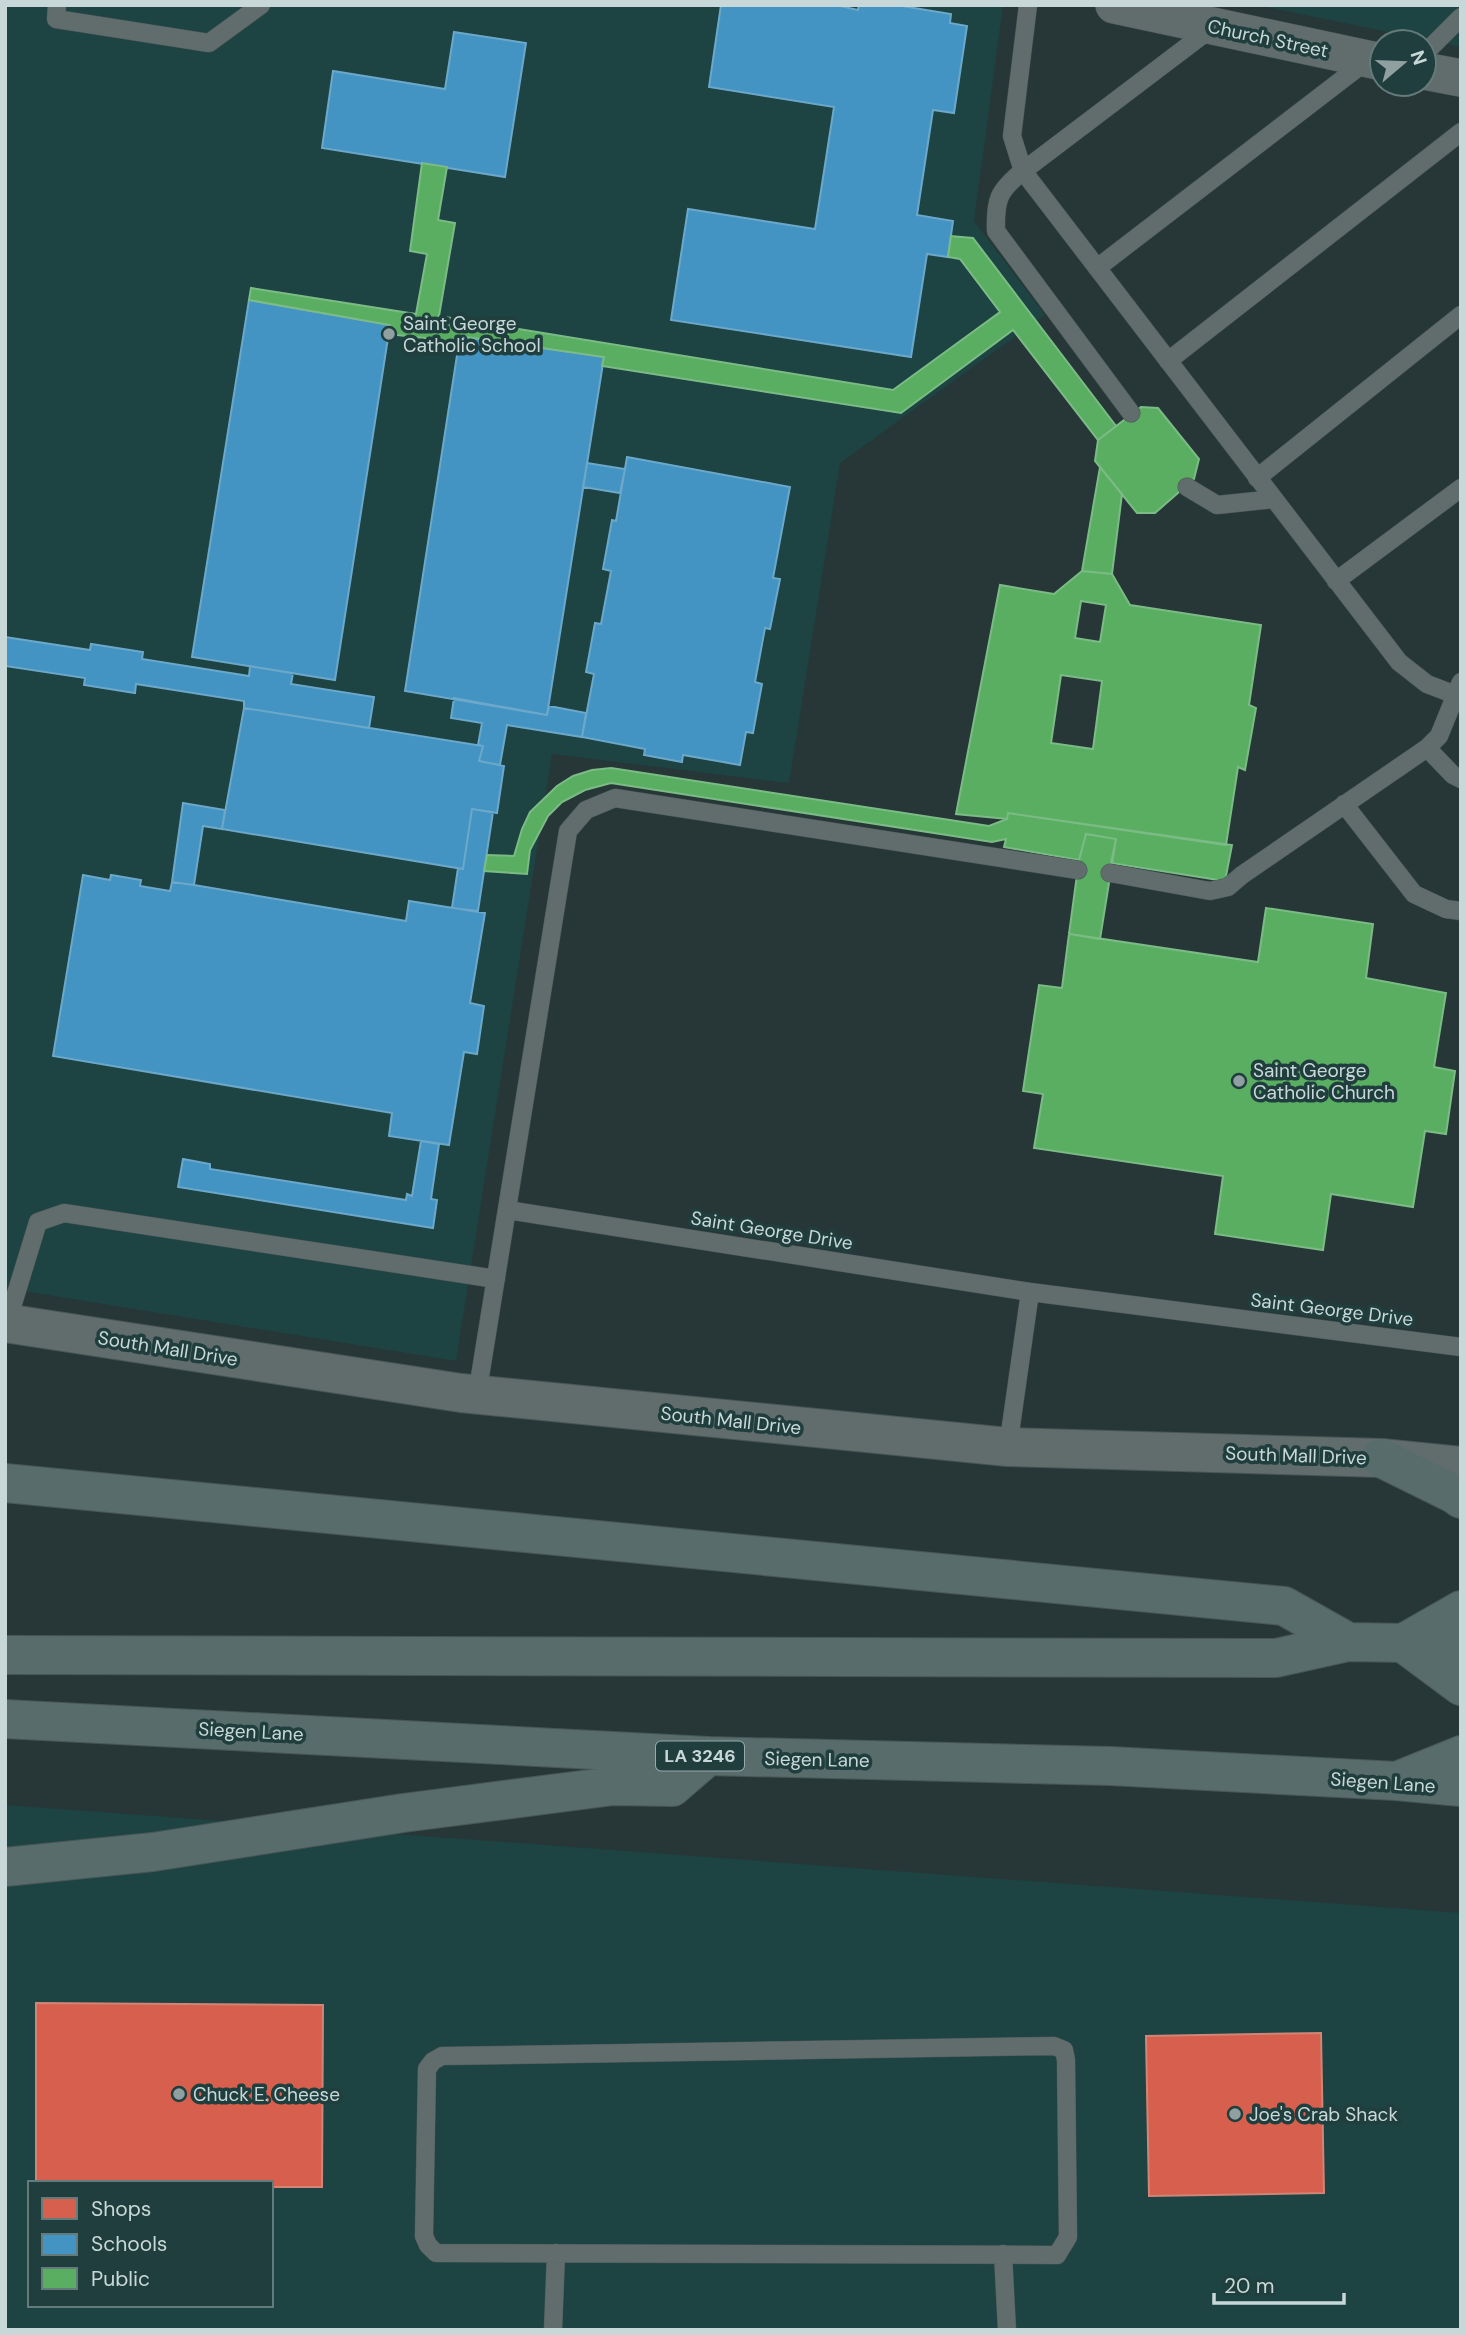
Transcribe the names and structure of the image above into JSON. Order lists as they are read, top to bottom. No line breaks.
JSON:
{"streets":{"main road":["Siegen Lane","LA 3246"],"street":["Church Street","South Mall Drive"],"lane":["Saint George Drive"]},"places":["Saint George Catholic School","Saint George Catholic Church","Chuck E. Cheese","Joe's Crab Shack"],"legend":["Shops","Schools","Public"],"scale_bar":"20 m","north":"right"}
